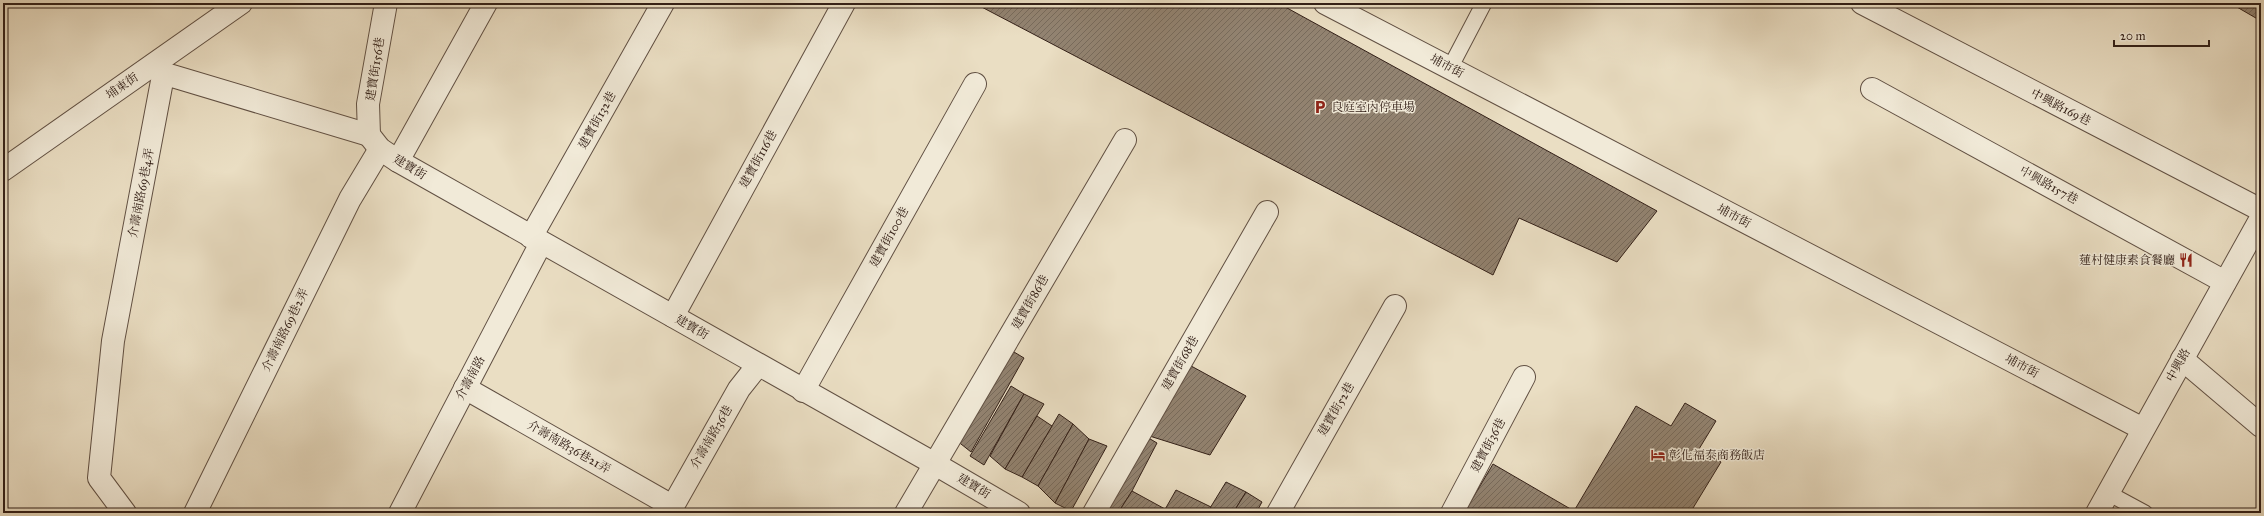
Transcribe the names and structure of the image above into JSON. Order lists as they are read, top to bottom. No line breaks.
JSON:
{"streets":{"street":["埔市街","建寶街156巷","埔東街","中興路169巷","建寶街132巷","建寶街116巷","建寶街","中興路157巷","介壽南路69巷4弄","建寶街100巷","建寶街86巷","介壽南路69巷2弄","建寶街68巷","中興路","介壽南路","建寶街52巷","介壽南路36巷","建寶街36巷","介壽南路36巷21弄"]},"crossings":[["埔市街","中興路"],["建寶街156巷","建寶街"],["建寶街156巷","介壽南路69巷4弄"],["建寶街156巷","介壽南路69巷2弄"],["建寶街132巷","建寶街"],["建寶街132巷","介壽南路"],["建寶街116巷","建寶街"],["建寶街","介壽南路69巷4弄"],["建寶街","建寶街100巷"],["建寶街","建寶街86巷"],["建寶街","介壽南路69巷2弄"],["建寶街","介壽南路"],["建寶街","介壽南路36巷"],["中興路157巷","中興路"],["介壽南路69巷4弄","介壽南路69巷2弄"],["介壽南路","介壽南路36巷21弄"],["介壽南路36巷","介壽南路36巷21弄"]],"places":{"parking":["良庭室內停車場"],"restaurant":["蓮村健康素食餐廳"],"hotel":["彰化福泰商務飯店"]},"scale_bar":"20 m"}
